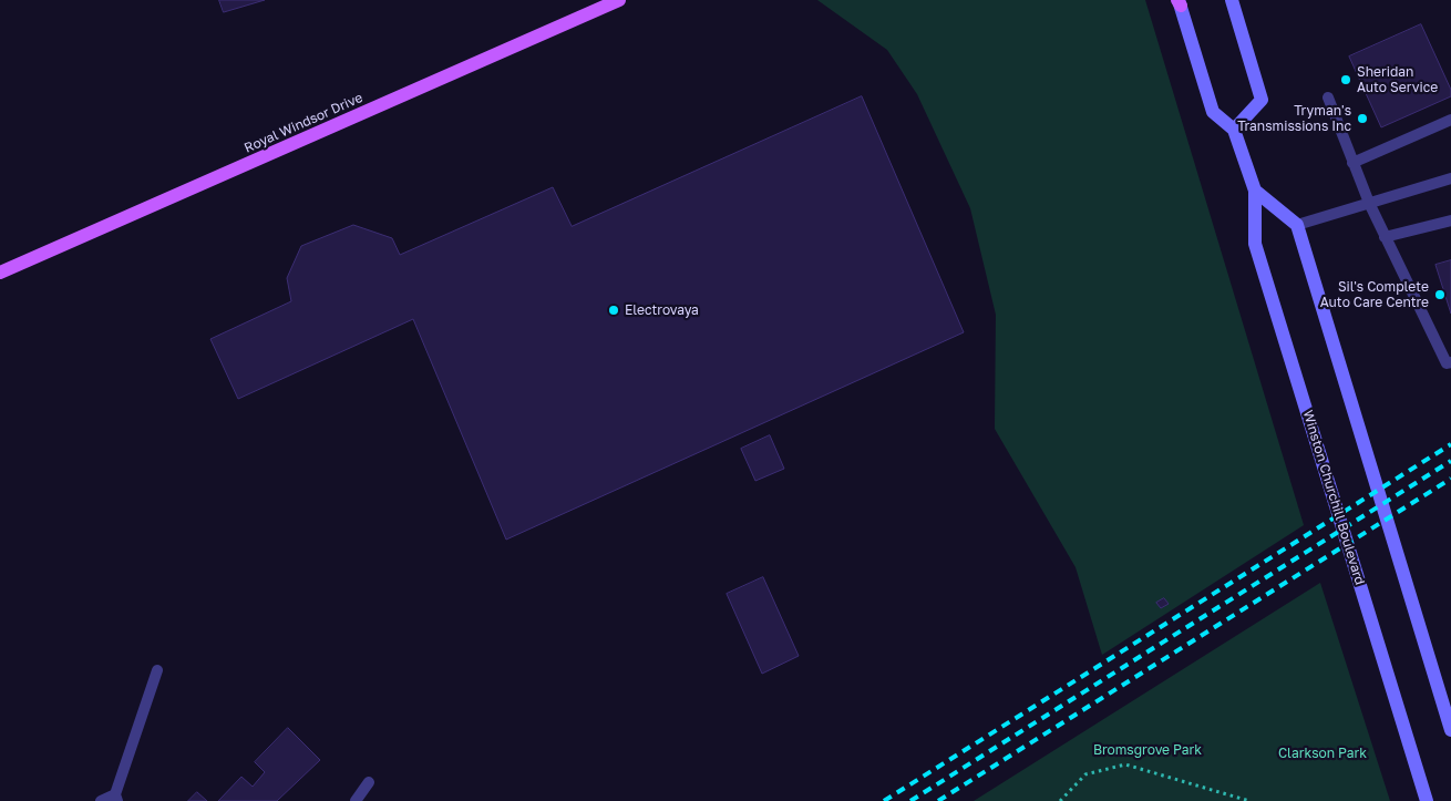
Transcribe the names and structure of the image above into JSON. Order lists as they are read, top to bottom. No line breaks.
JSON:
{"streets":{"main road":["Royal Windsor Drive","Winston Churchill Boulevard"]},"parks":["Bromsgrove Park","Clarkson Park"],"places":["Sheridan Auto Service","Tryman's Transmissions Inc","Sil's Complete Auto Care Centre","Electrovaya"]}
